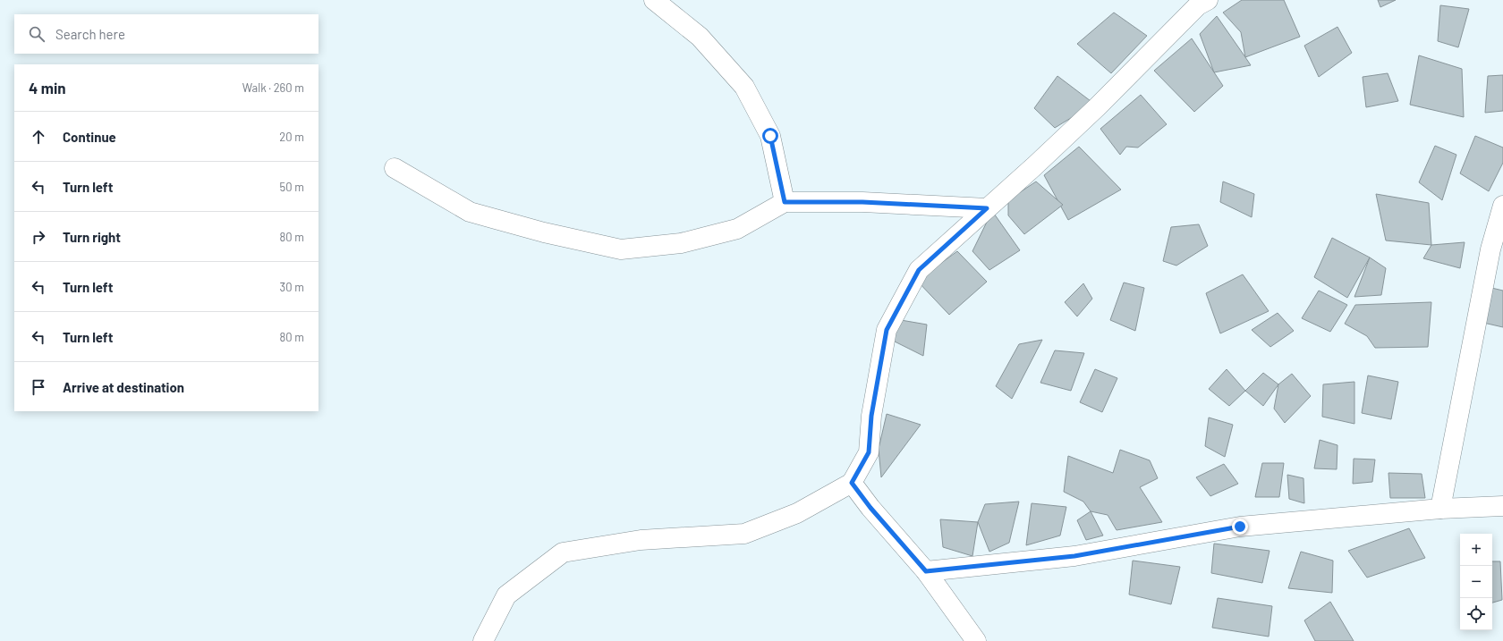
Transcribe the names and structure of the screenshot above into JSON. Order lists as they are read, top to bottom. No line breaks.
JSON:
{"page":{"search":"Search here","heading":["4 min","Walk · 260 m"],"list":[["Continue","20 m"],["Turn left","50 m"],["Turn right","80 m"],["Turn left","30 m"],["Turn left","80 m"],"Arrive at destination"],"map_buttons":["+","−"]}}
